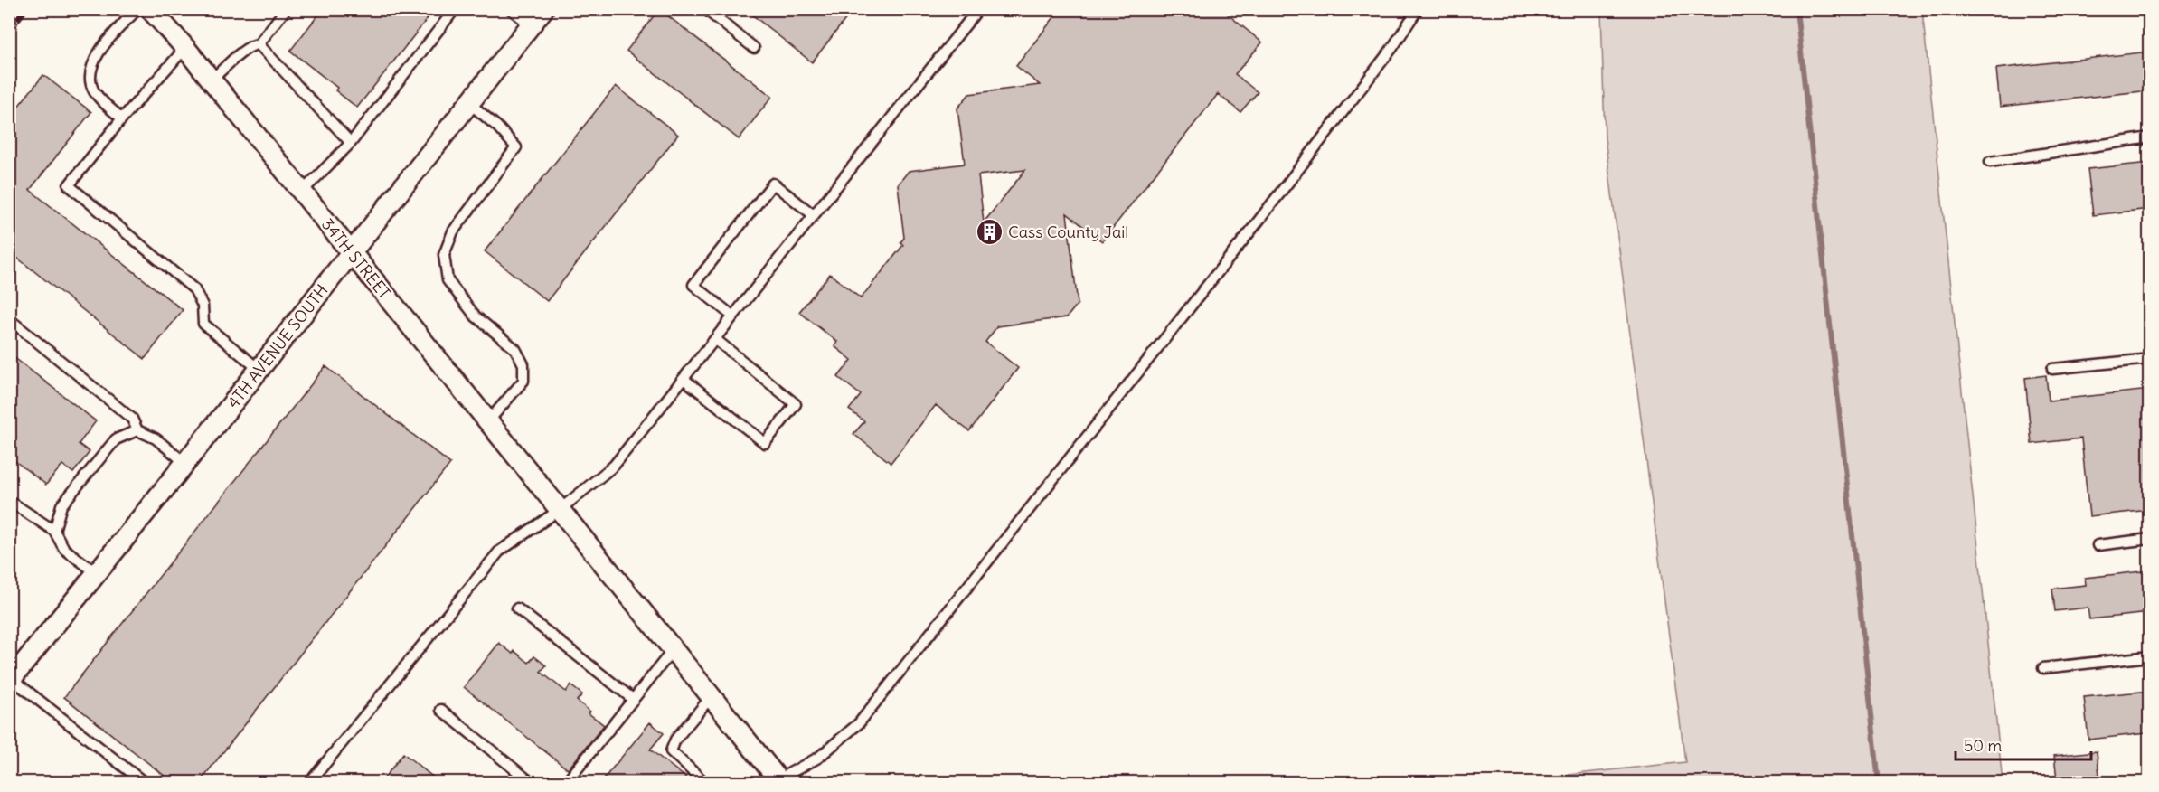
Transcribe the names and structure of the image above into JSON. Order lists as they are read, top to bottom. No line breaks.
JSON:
{"streets":{"street":["34TH STREET","4TH AVENUE SOUTH"]},"crossings":[["34TH STREET","4TH AVENUE SOUTH"]],"places":{"building":["Cass County Jail"]},"scale_bar":"50 m"}
